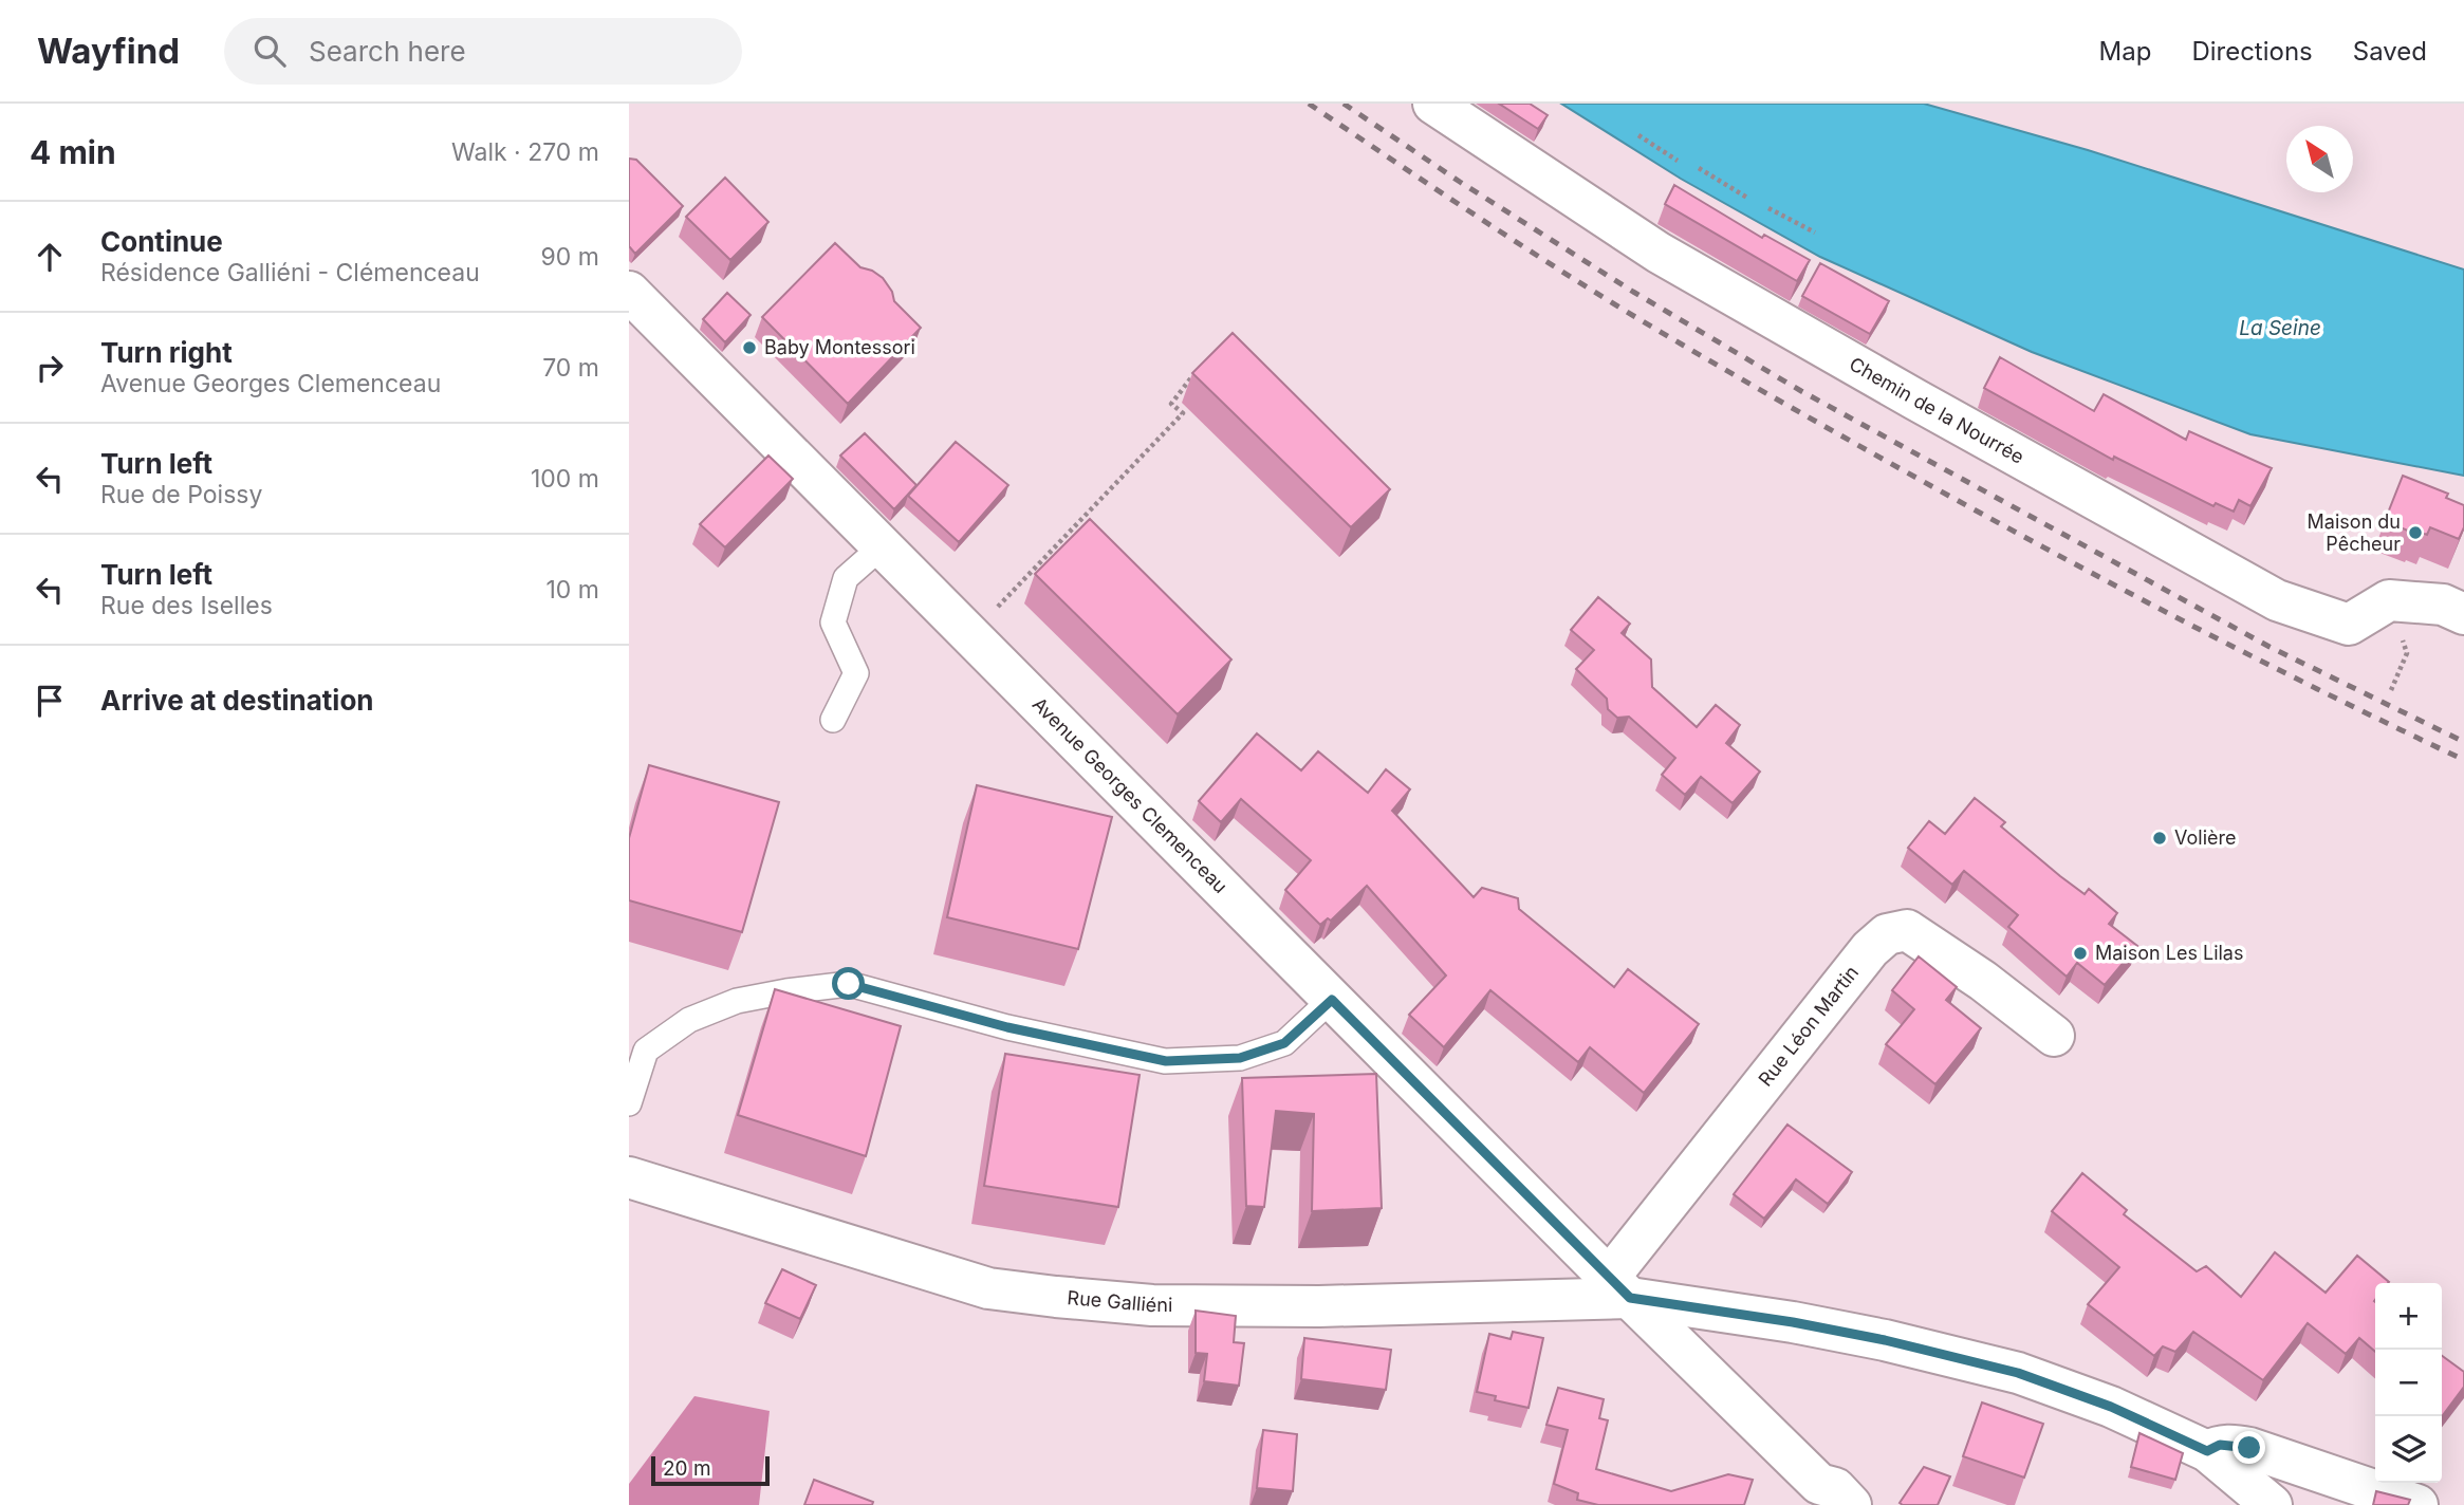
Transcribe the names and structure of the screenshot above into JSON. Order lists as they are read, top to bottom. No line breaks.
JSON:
{"streets":{"street":["Chemin de la Nourrée","Avenue Georges Clemenceau","Rue Léon Martin","Rue Galliéni"]},"crossings":[["Avenue Georges Clemenceau","Rue Léon Martin"],["Avenue Georges Clemenceau","Rue Galliéni"],["Rue Léon Martin","Rue Galliéni"]],"water":["La Seine"],"places":["Baby Montessori","Maison du Pêcheur","Volière","Maison Les Lilas"],"scale_bar":"20 m","north":"top left","page":{"header":"Wayfind","search":"Search here","nav":["Map","Directions","Saved"],"heading":["4 min","Walk · 270 m"],"list":[["Continue","Résidence Galliéni - Clémenceau","90 m"],["Turn right","Avenue Georges Clemenceau","70 m"],["Turn left","Rue de Poissy","100 m"],["Turn left","Rue des Iselles","10 m"],"Arrive at destination"],"map_buttons":["+","−"],"scale":"20 m"}}
